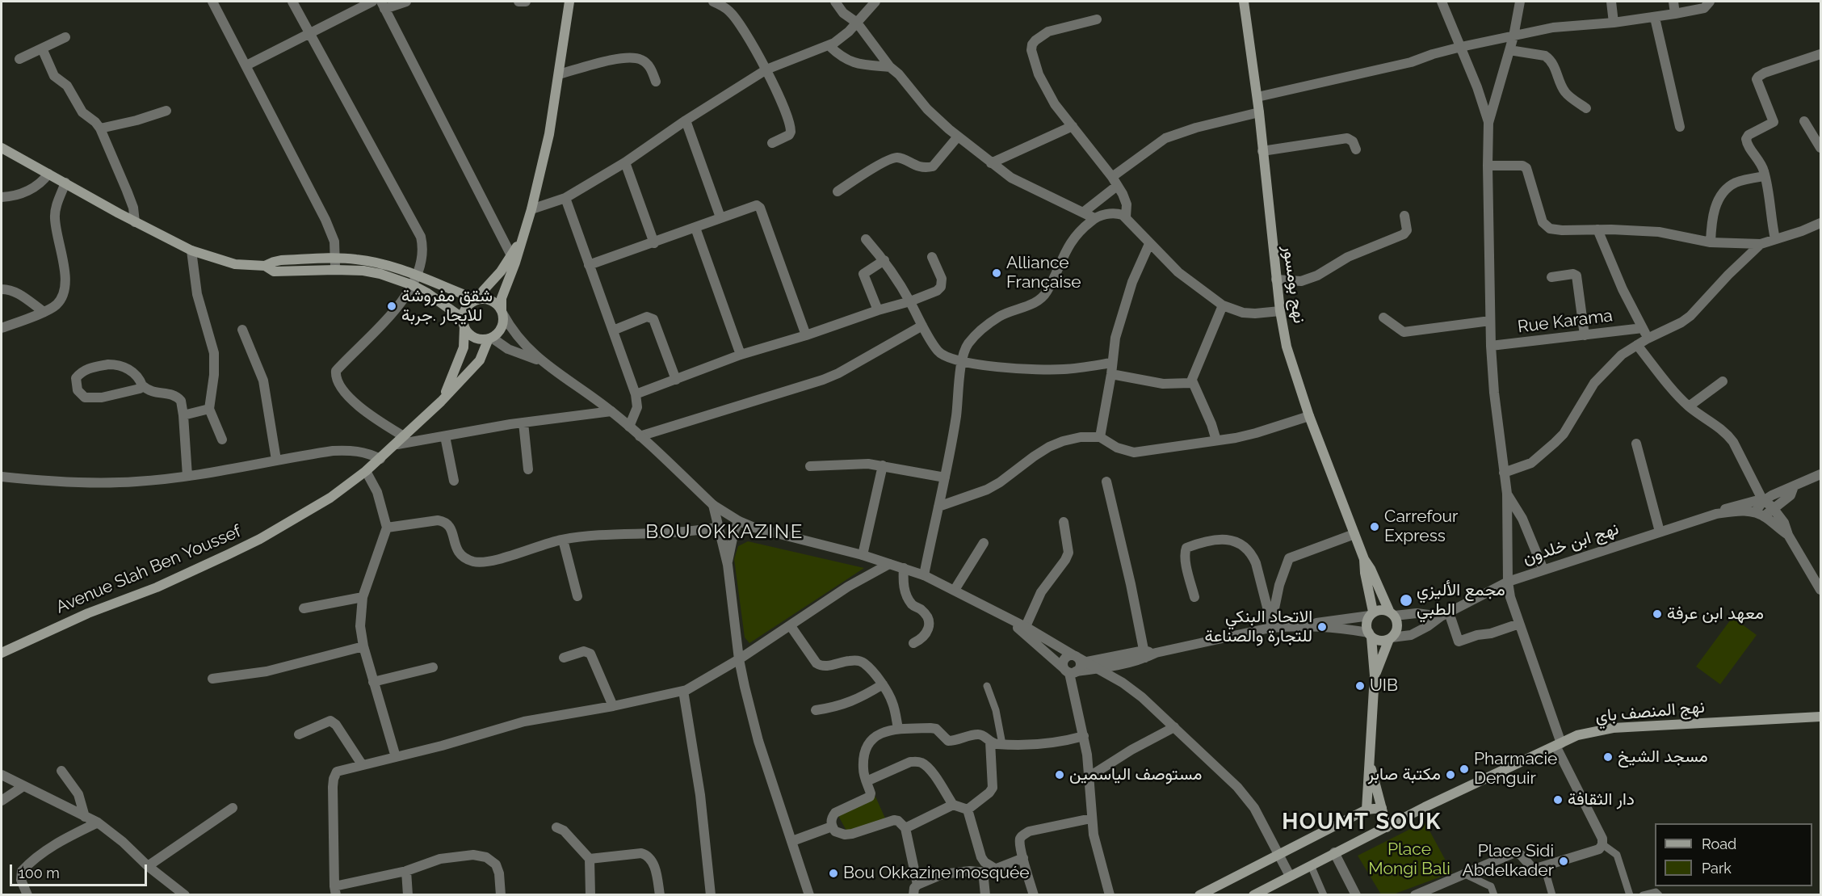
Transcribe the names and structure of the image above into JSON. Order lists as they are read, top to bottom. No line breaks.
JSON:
{"streets":{"main road":["نهج بومسور","Avenue Slah Ben Youssef","نهج المنصف باي"],"street":["Rue Karama","نهج ابن خلدون"]},"crossings":[["نهج بومسور","نهج ابن خلدون"],["نهج بومسور","نهج المنصف باي"]],"districts":["BOU OKKAZINE","HOUMT SOUK"],"parks":["Place Mongi Bali"],"places":["Alliance Française","شقق مفروشة للايجار .جربة","Carrefour Express","مجمع الأليزي الطبي","معهد ابن عرفة","الاتحاد البنكي للتجارة والصناعة","UIB","مسجد الشيخ","Pharmacie Denguir","مستوصف الياسمين","مكتبة صابر","دار الثقافة","Place Sidi Abdelkader","Bou Okkazine mosquée"],"legend":["Road","Park"],"scale_bar":"100 m"}
